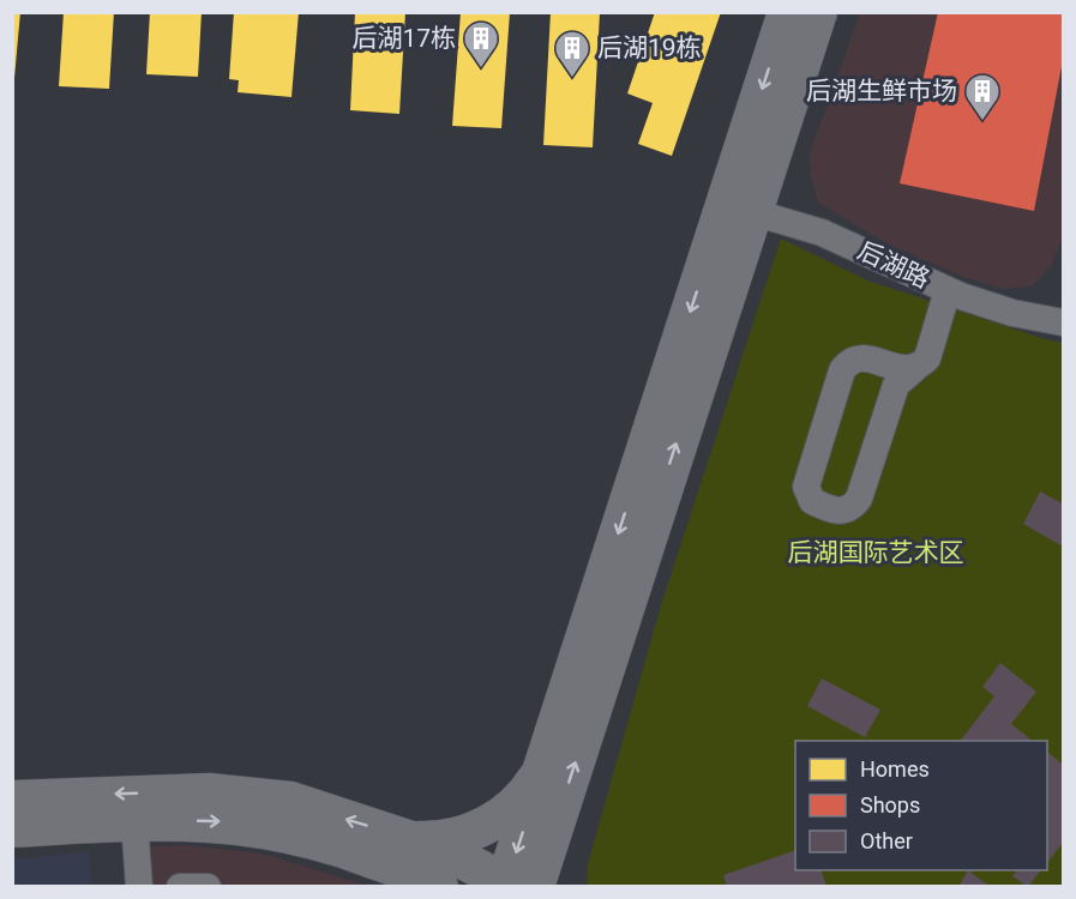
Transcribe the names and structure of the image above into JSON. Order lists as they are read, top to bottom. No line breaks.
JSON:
{"streets":{"street":["后湖路"]},"parks":["后湖国际艺术区"],"places":{"building":["后湖17栋","后湖19栋","后湖生鲜市场"]},"legend":["Homes","Shops","Other"]}
